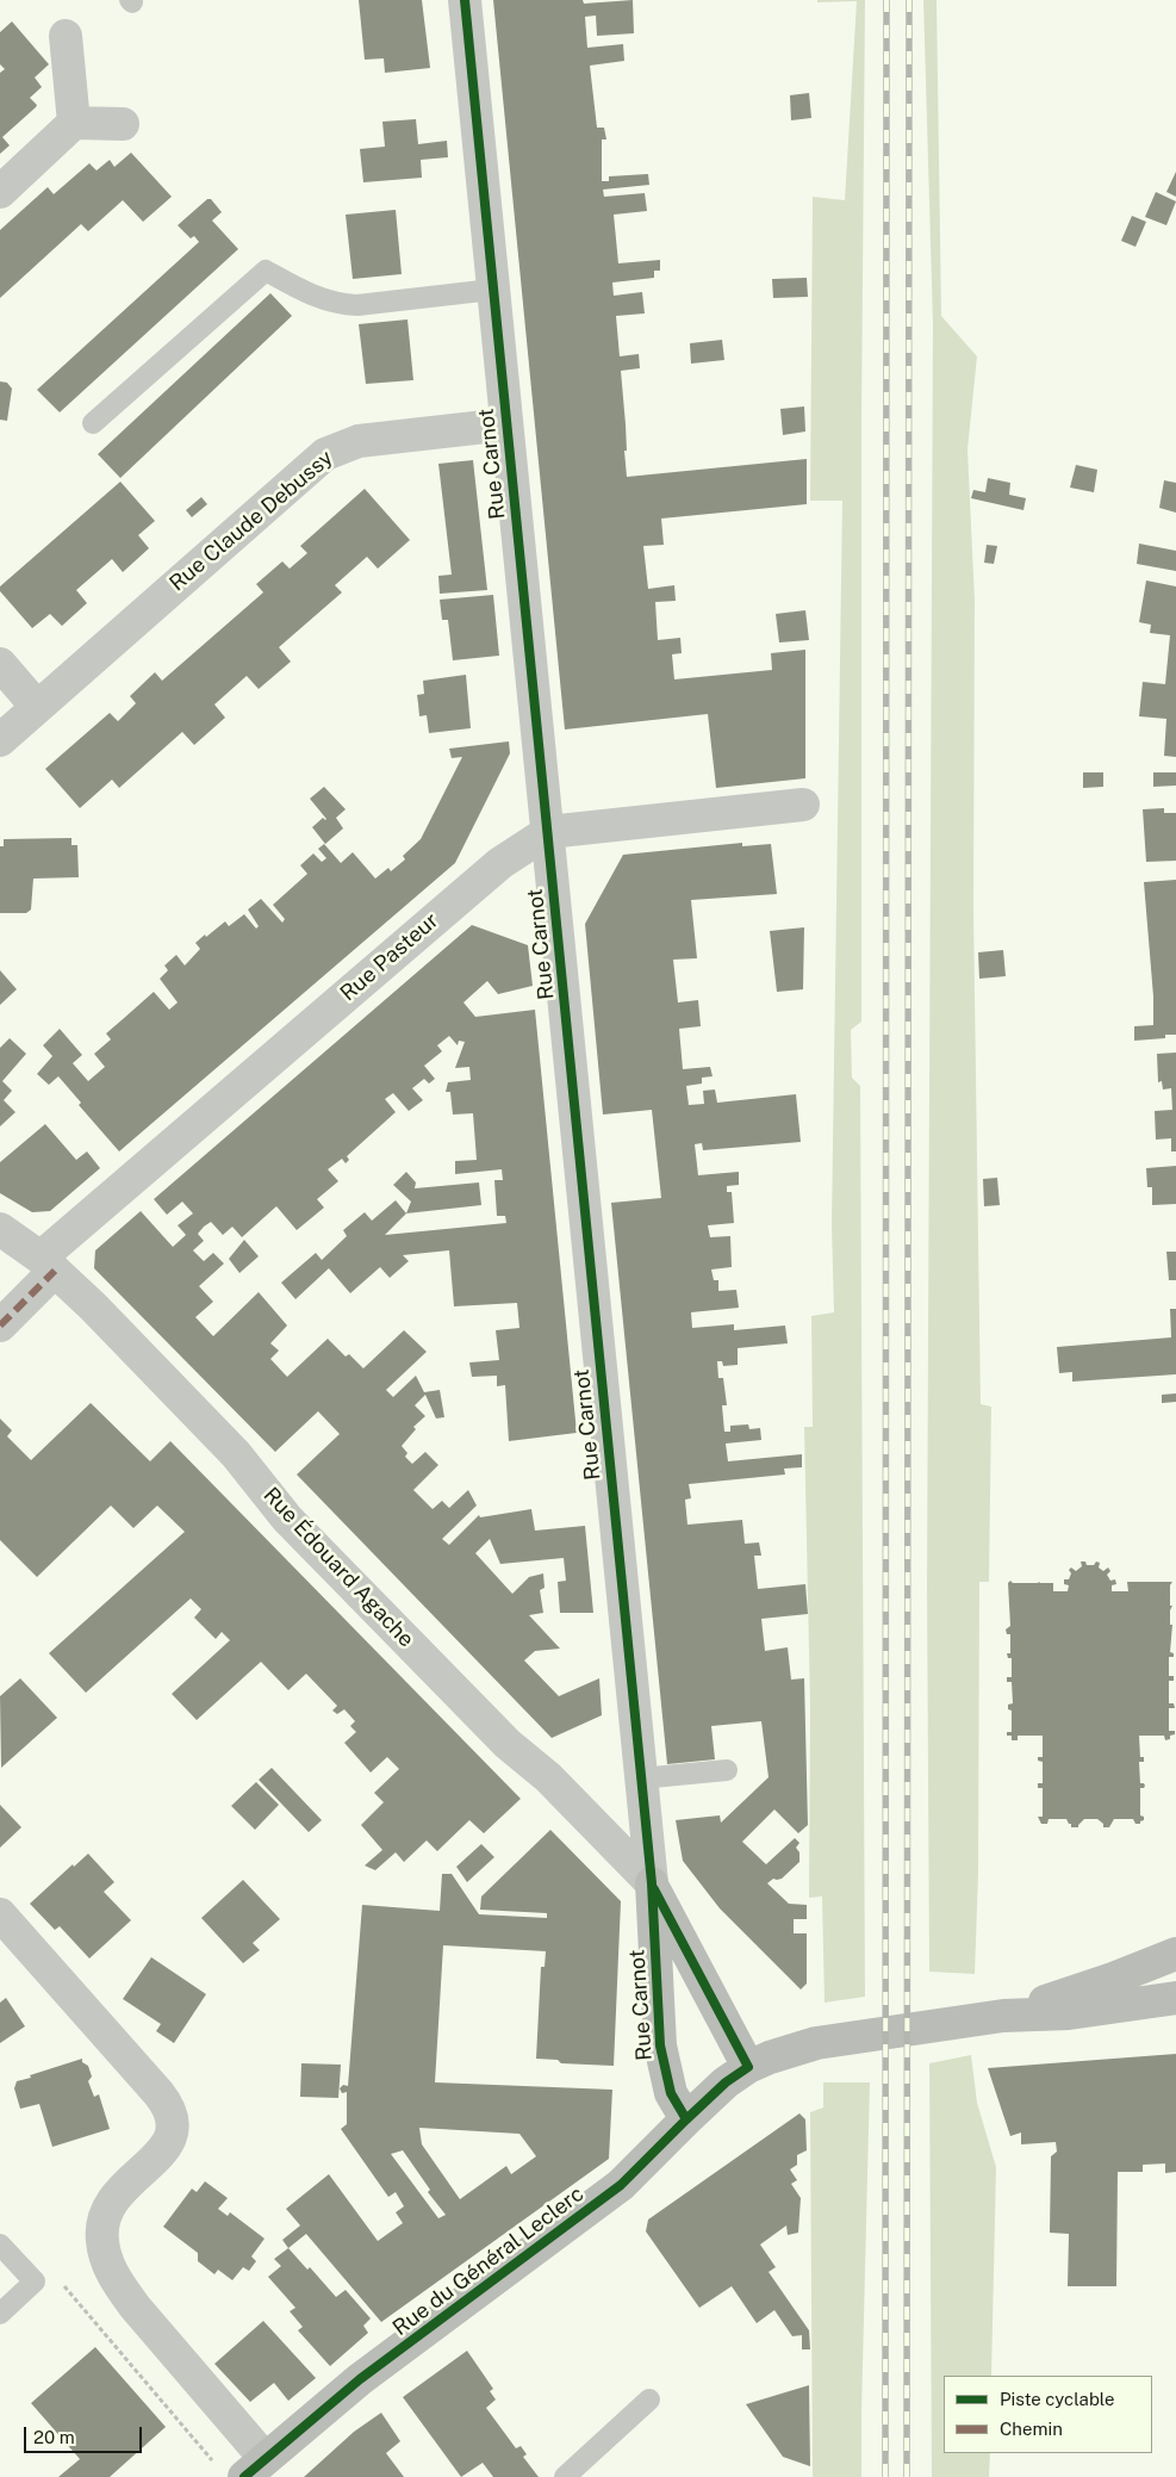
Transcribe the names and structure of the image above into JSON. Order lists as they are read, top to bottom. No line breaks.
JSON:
{"streets":{"main road":["Rue Carnot","Rue du Général Leclerc"],"street":["Rue Claude Debussy","Rue Pasteur","Rue Édouard Agache"]},"crossings":[["Rue Carnot","Rue Claude Debussy"],["Rue Carnot","Rue Pasteur"],["Rue Carnot","Rue Édouard Agache"],["Rue Carnot","Rue du Général Leclerc"],["Rue Pasteur","Rue Édouard Agache"]],"legend":["Piste cyclable","Chemin"],"scale_bar":"20 m"}
